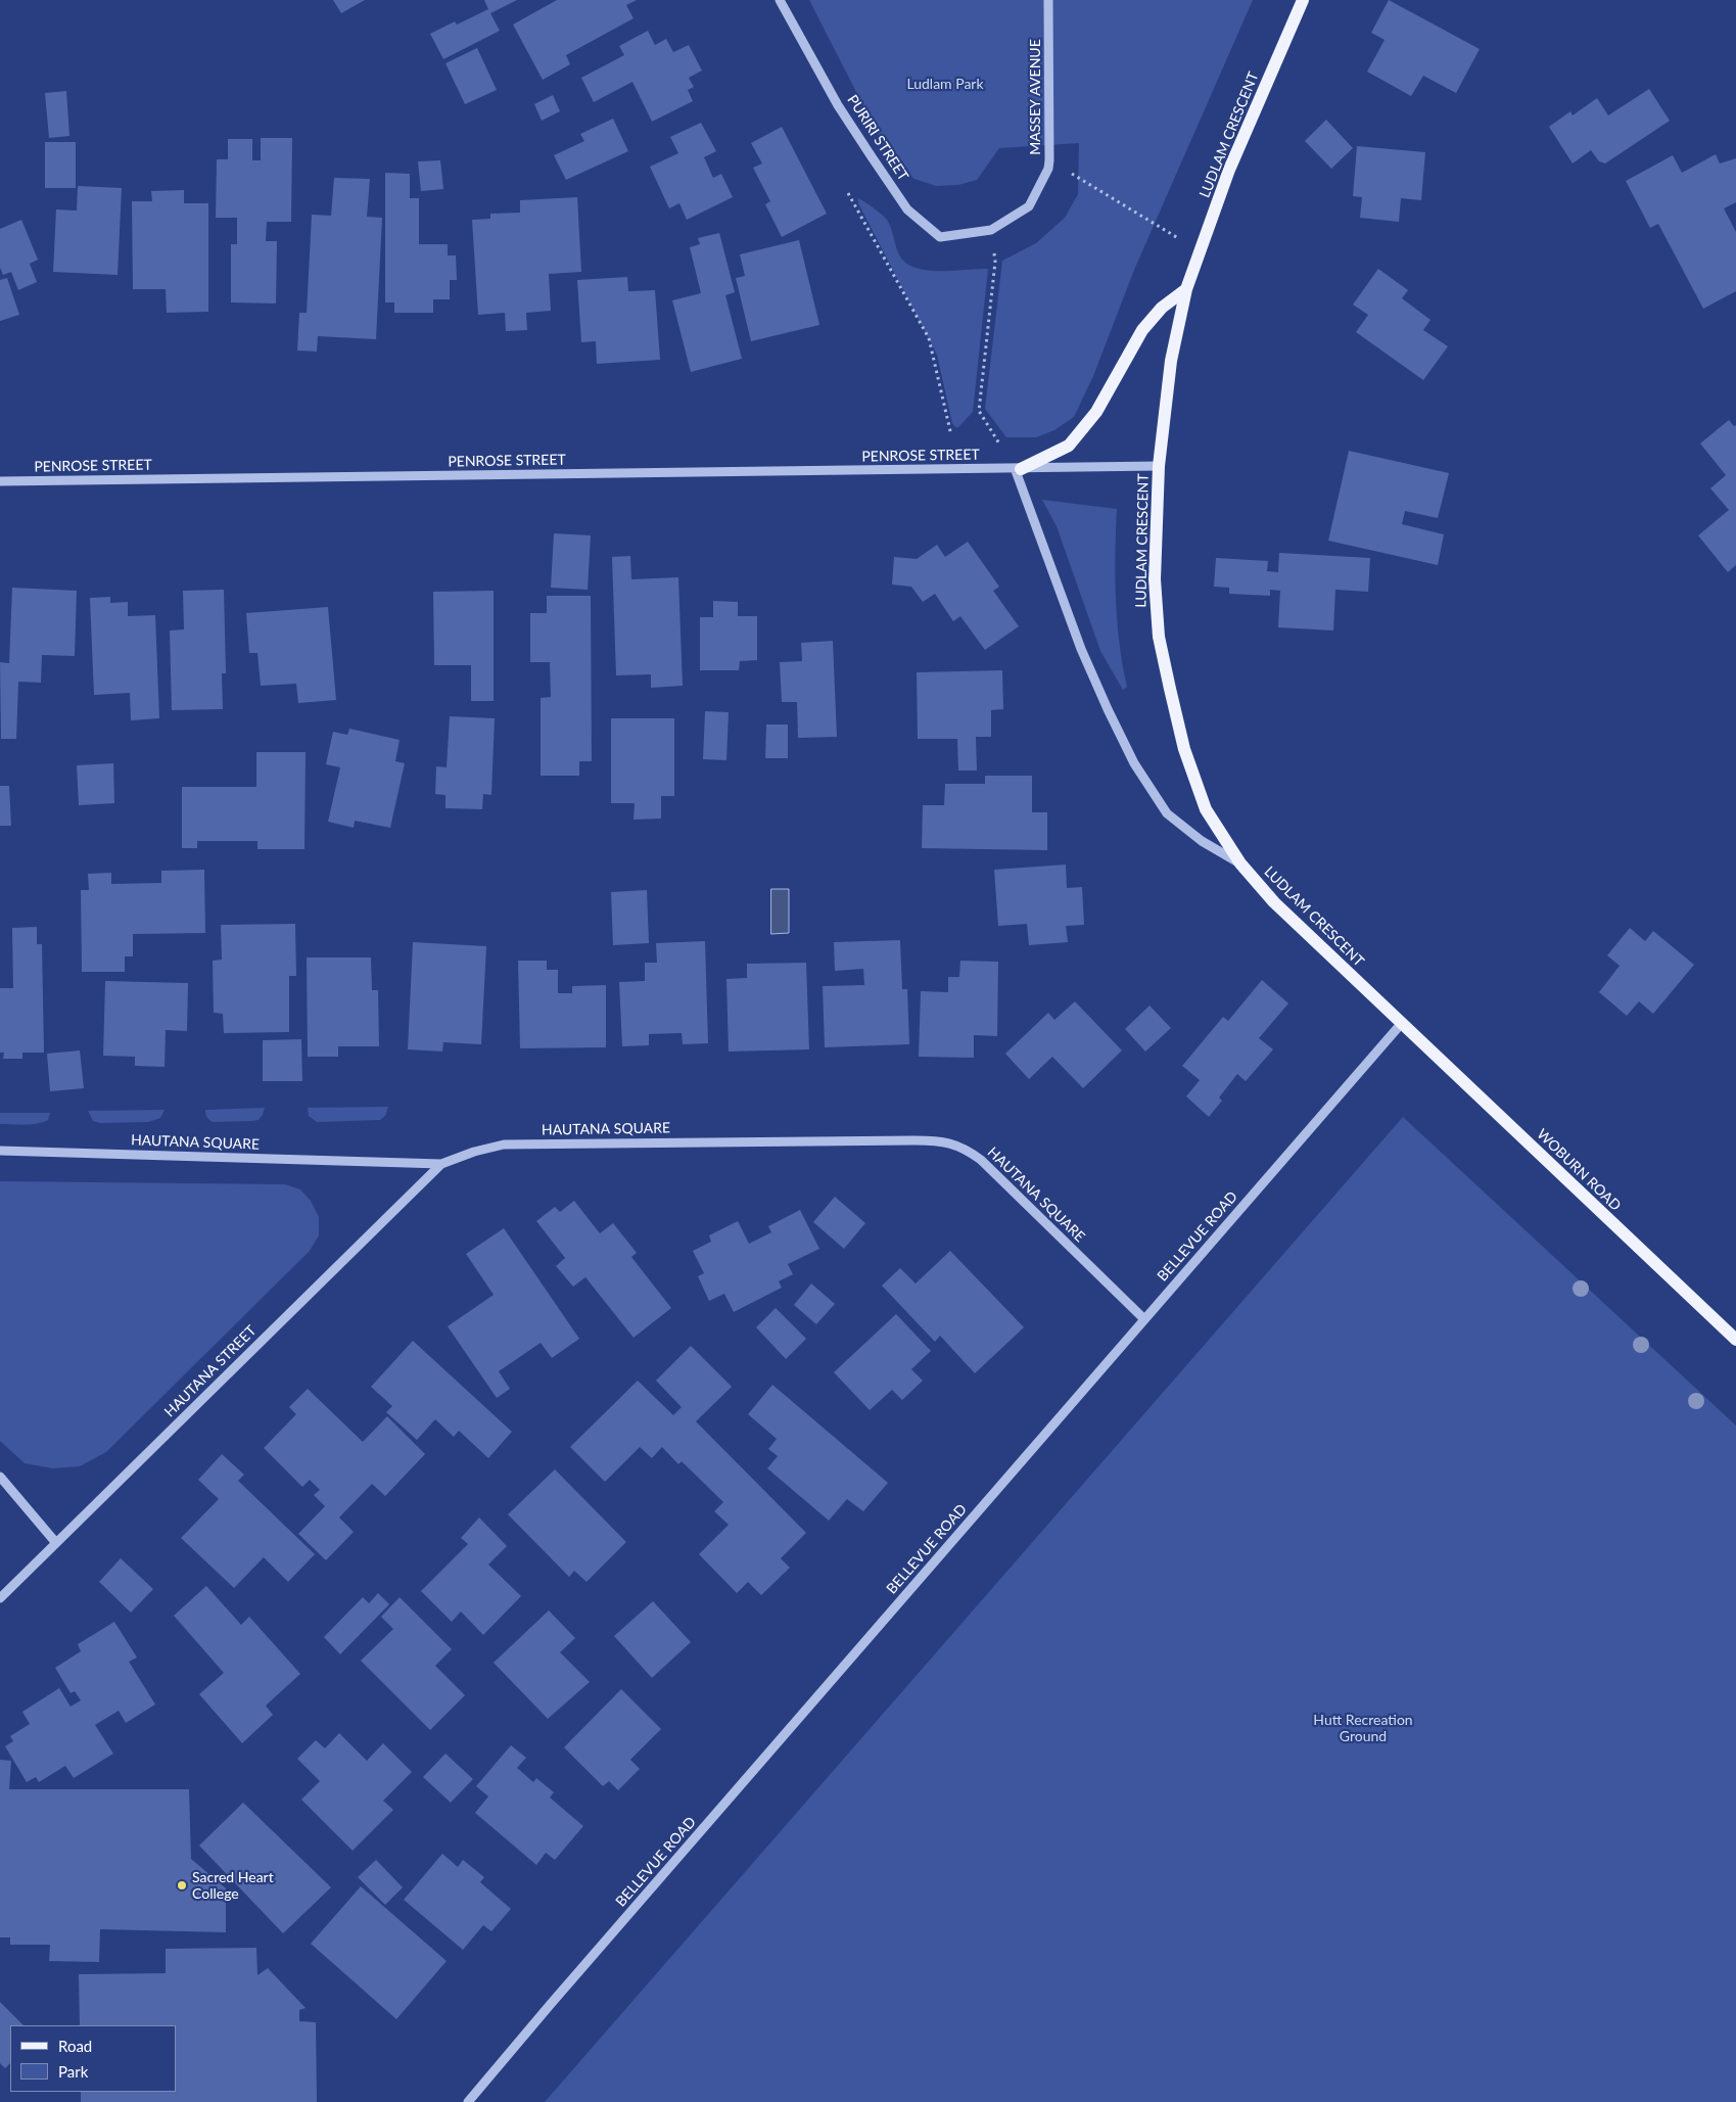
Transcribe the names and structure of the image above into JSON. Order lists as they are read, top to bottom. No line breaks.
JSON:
{"streets":{"main road":["LUDLAM CRESCENT","WOBURN ROAD"],"street":["MASSEY AVENUE","PURIRI STREET","PENROSE STREET","HAUTANA SQUARE","BELLEVUE ROAD","HAUTANA STREET"]},"crossings":[["MASSEY AVENUE","PURIRI STREET"],["LUDLAM CRESCENT","PENROSE STREET"],["LUDLAM CRESCENT","WOBURN ROAD"],["LUDLAM CRESCENT","BELLEVUE ROAD"],["HAUTANA SQUARE","BELLEVUE ROAD"],["HAUTANA SQUARE","HAUTANA STREET"],["WOBURN ROAD","BELLEVUE ROAD"]],"parks":["Ludlam Park","Hutt Recreation Ground"],"places":["Sacred Heart College"],"legend":["Road","Park"]}
